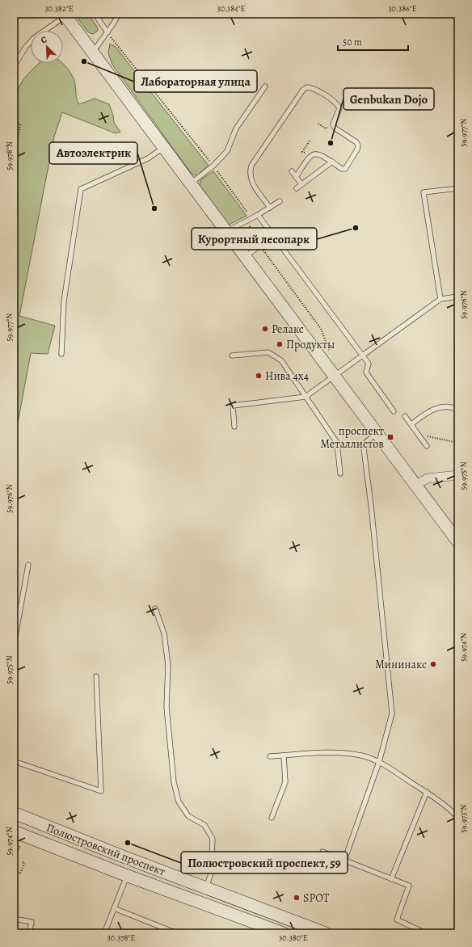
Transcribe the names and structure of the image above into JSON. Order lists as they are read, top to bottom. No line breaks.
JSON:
{"streets":{"street":["Полюстровский проспект"]},"places":{"other":["Лабораторная улица","Genbukan Dojo","Автоэлектрик","Курортный лесопарк","Релакс","Продукты","Нива 4х4","Мининакс","Полюстровский проспект, 59","SPOT"],"transit":["проспект Металлистов"]},"scale_bar":"50 m","north":"top left","coordinates":["30.382°E","30.384°E","30.386°E","59.977°N","59.978°N","59.976°N","59.975°N","59.974°N","59.973°N","30.378°E","30.380°E"]}
